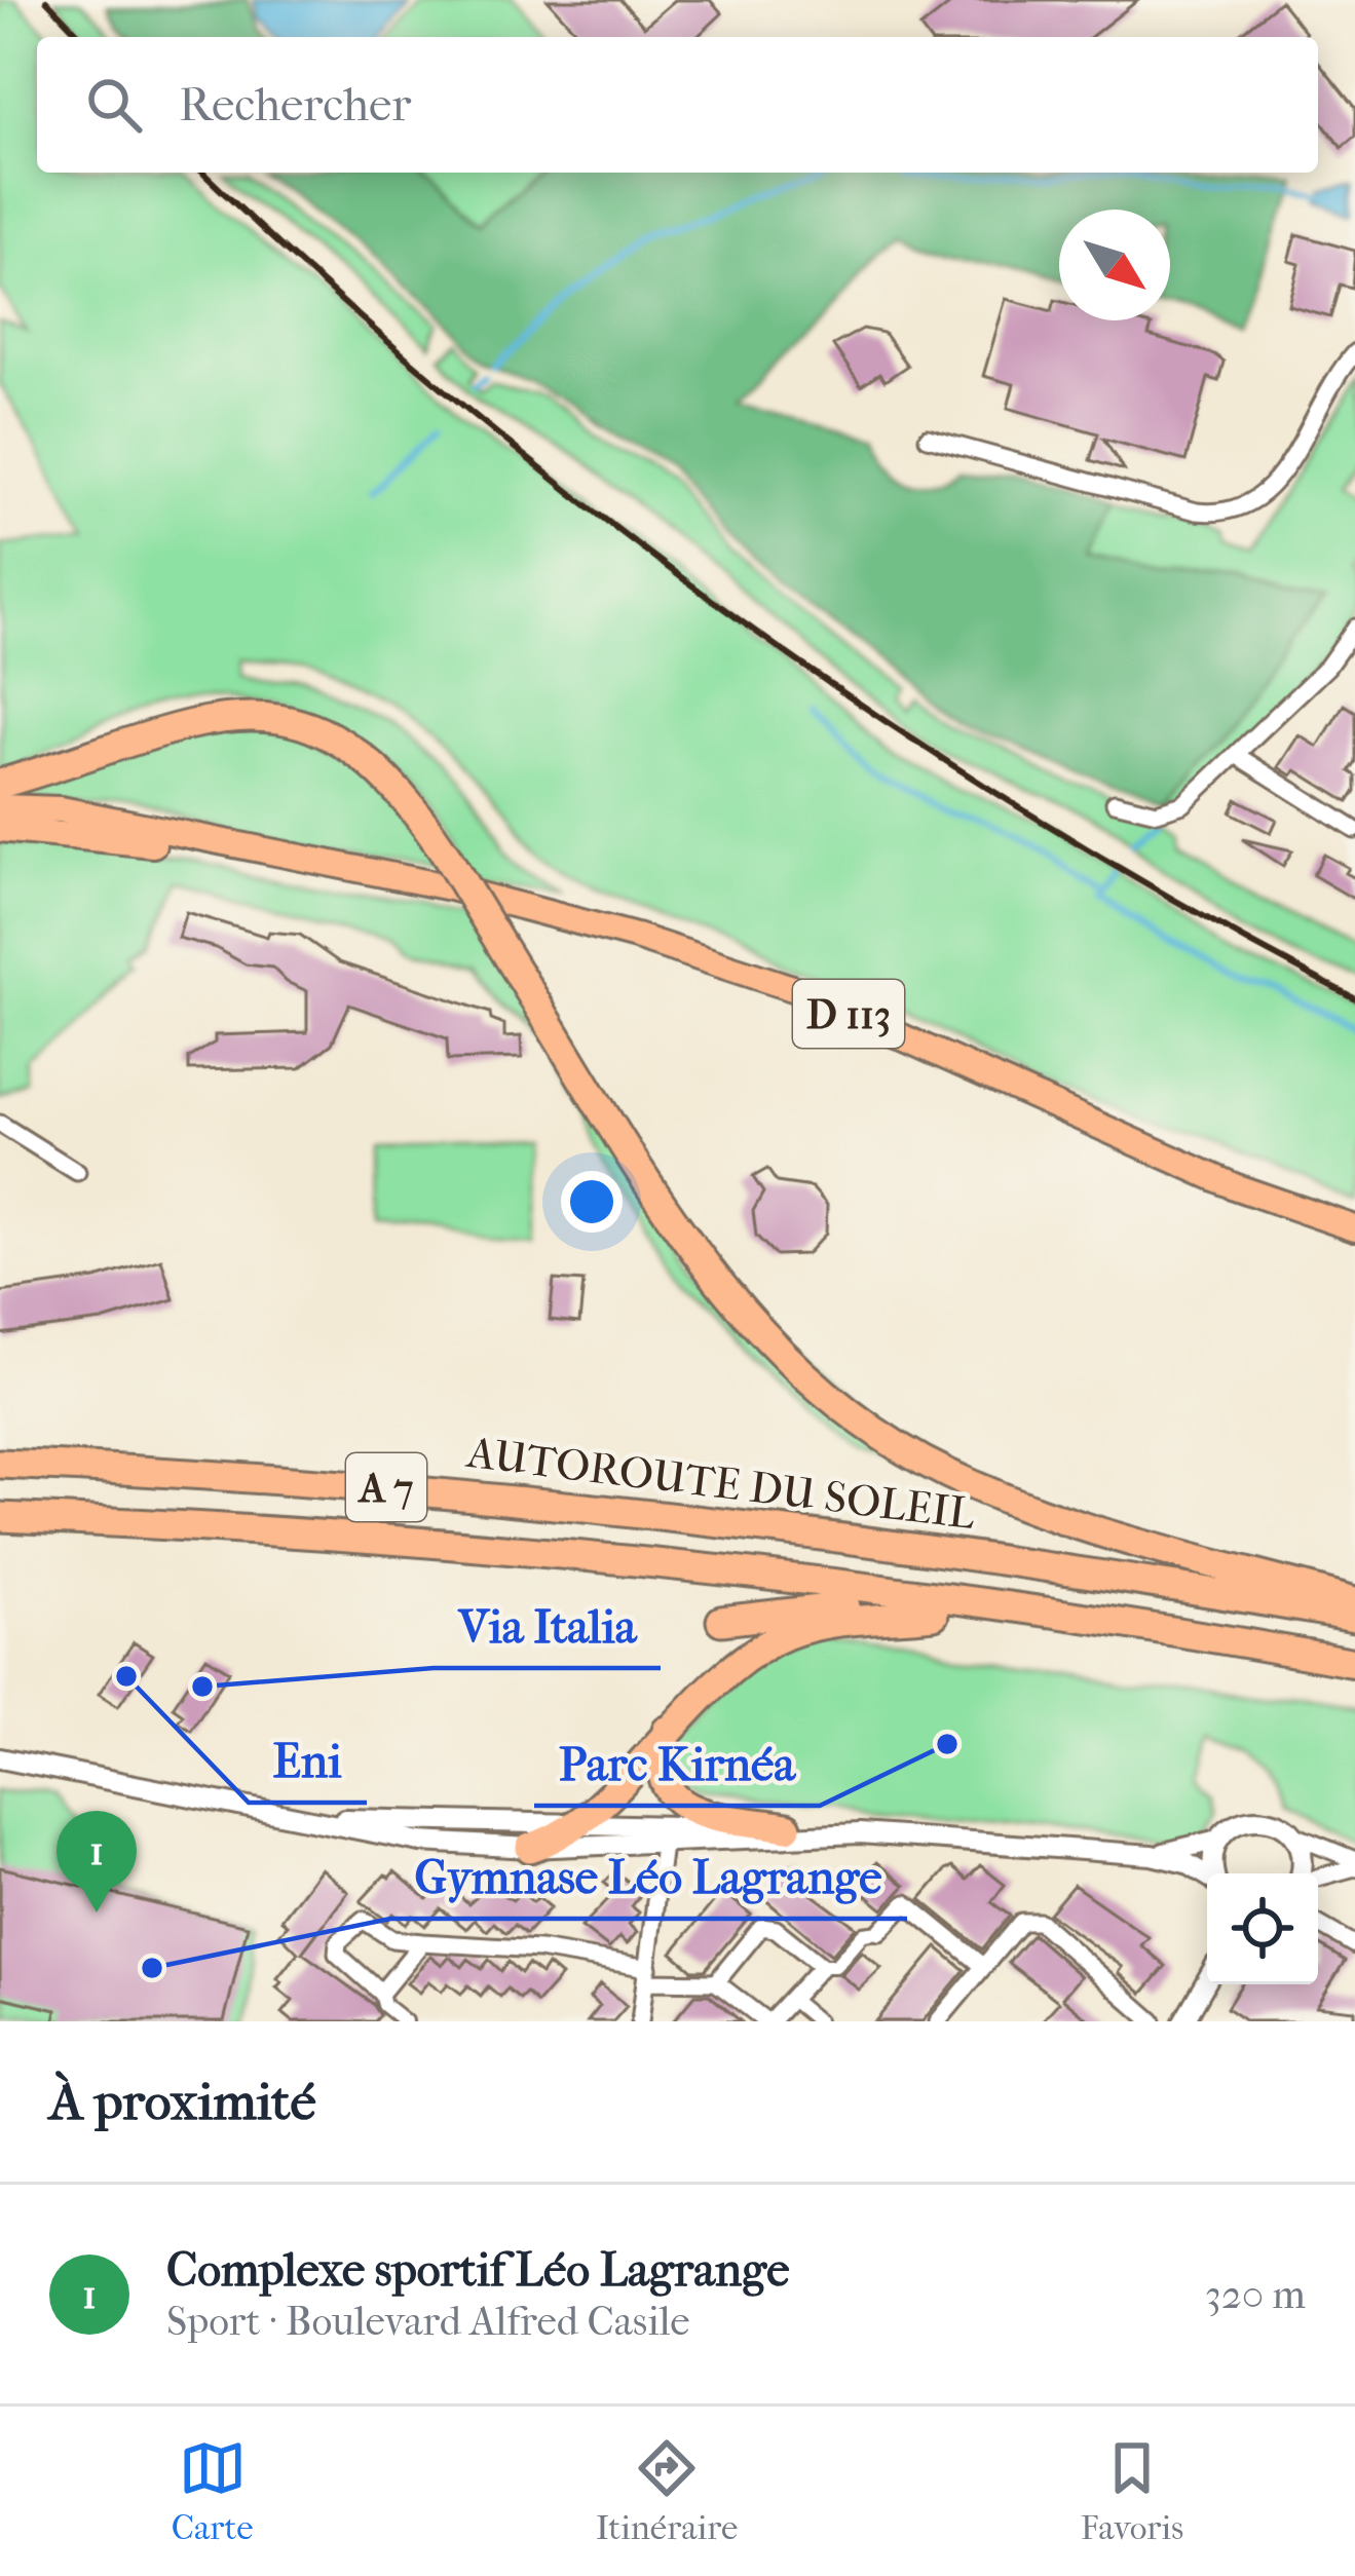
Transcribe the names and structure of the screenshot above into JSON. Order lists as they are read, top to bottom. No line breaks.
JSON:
{"streets":{"highway":["AUTOROUTE DU SOLEIL","A 7"],"main road":["D 113"]},"places":["Eni","Via Italia","Parc Kirnéa","Gymnase Léo Lagrange"],"north":"bottom right","page":{"search":"Rechercher","pins":"1","heading":"À proximité","list":[{"mark":"1","name":"Complexe sportif Léo Lagrange","note":"Sport · Boulevard Alfred Casile","value":"320 m"}],"nav":["Carte","Itinéraire","Favoris"]}}
